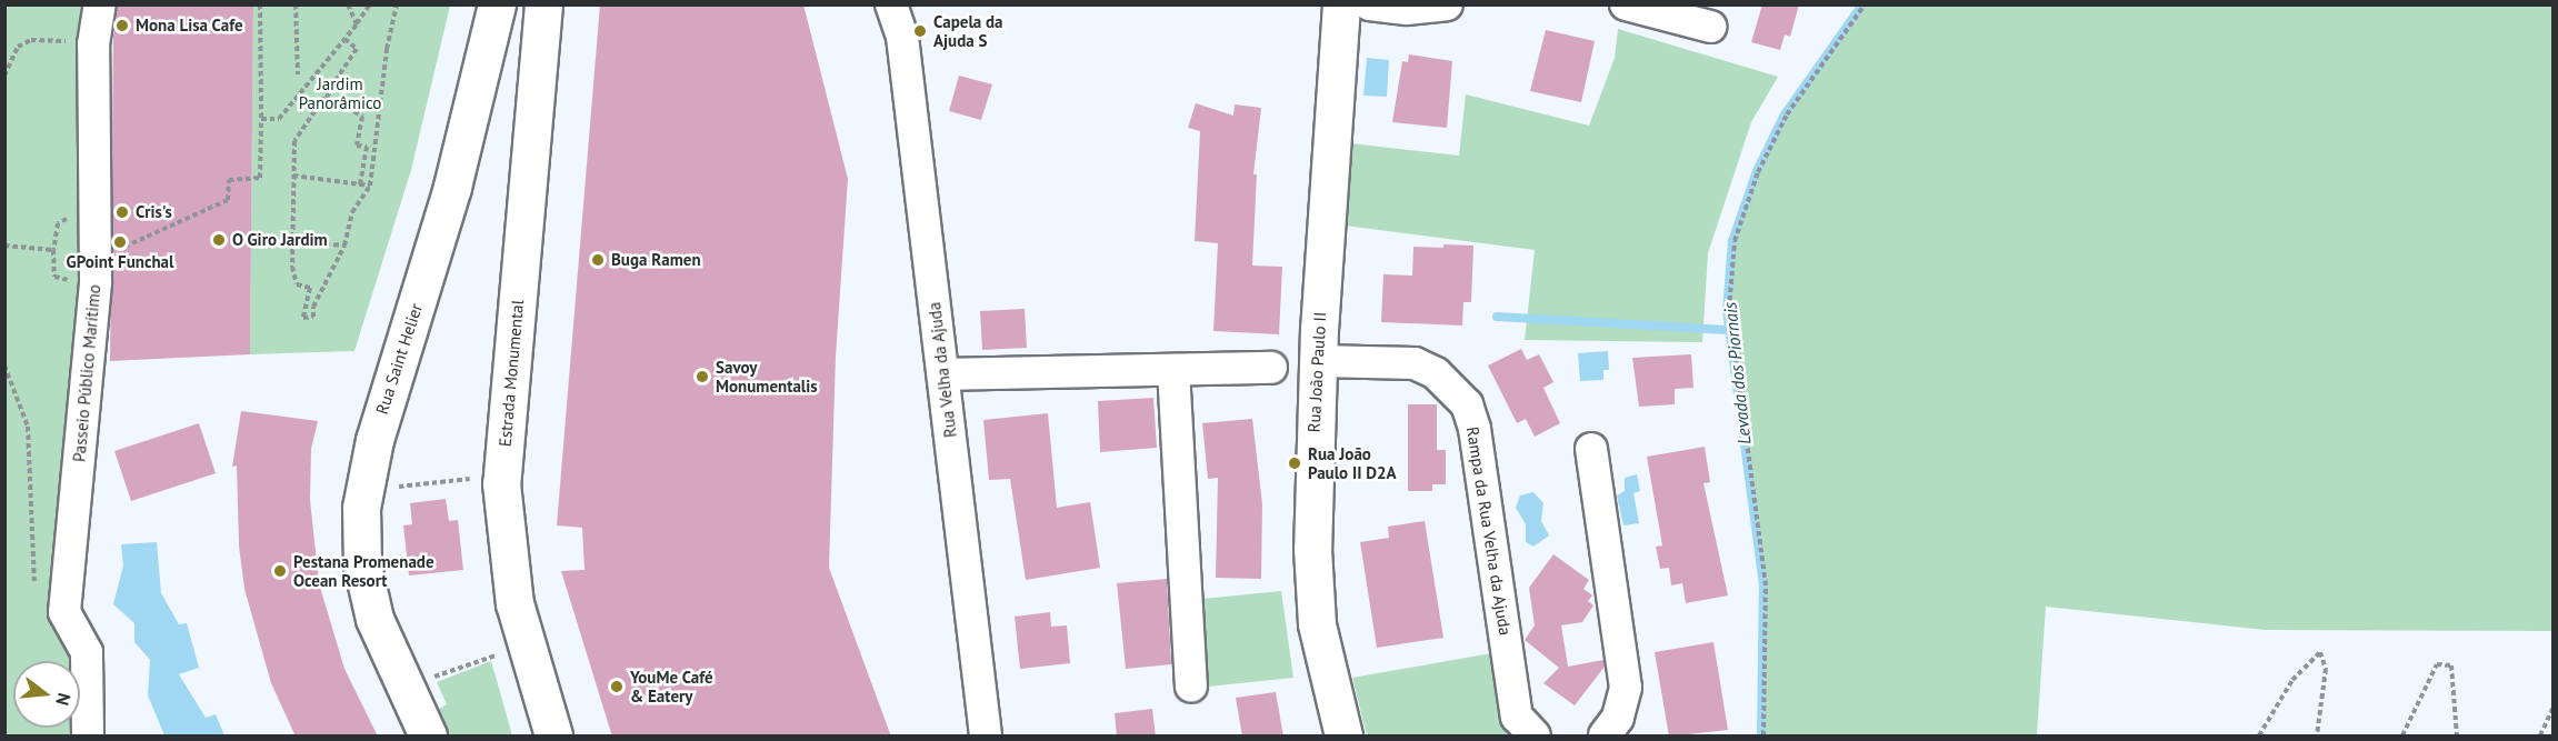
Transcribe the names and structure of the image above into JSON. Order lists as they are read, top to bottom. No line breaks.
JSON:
{"streets":{"street":["Rua Saint Helier","Rua Velha da Ajuda","Rua João Paulo II","Passeio Público Marítimo","Estrada Monumental","Rampa da Rua Velha da Ajuda"]},"crossings":[["Rua João Paulo II","Rampa da Rua Velha da Ajuda"]],"water":["Levada dos Piornais"],"parks":["Jardim Panorâmico"],"places":["Mona Lisa Cafe","Capela da Ajuda S","Cris's","O Giro Jardim","GPoint Funchal","Buga Ramen","Savoy Monumentalis","Rua João Paulo II D2A","Pestana Promenade Ocean Resort","YouMe Café & Eatery"],"north":"right"}
